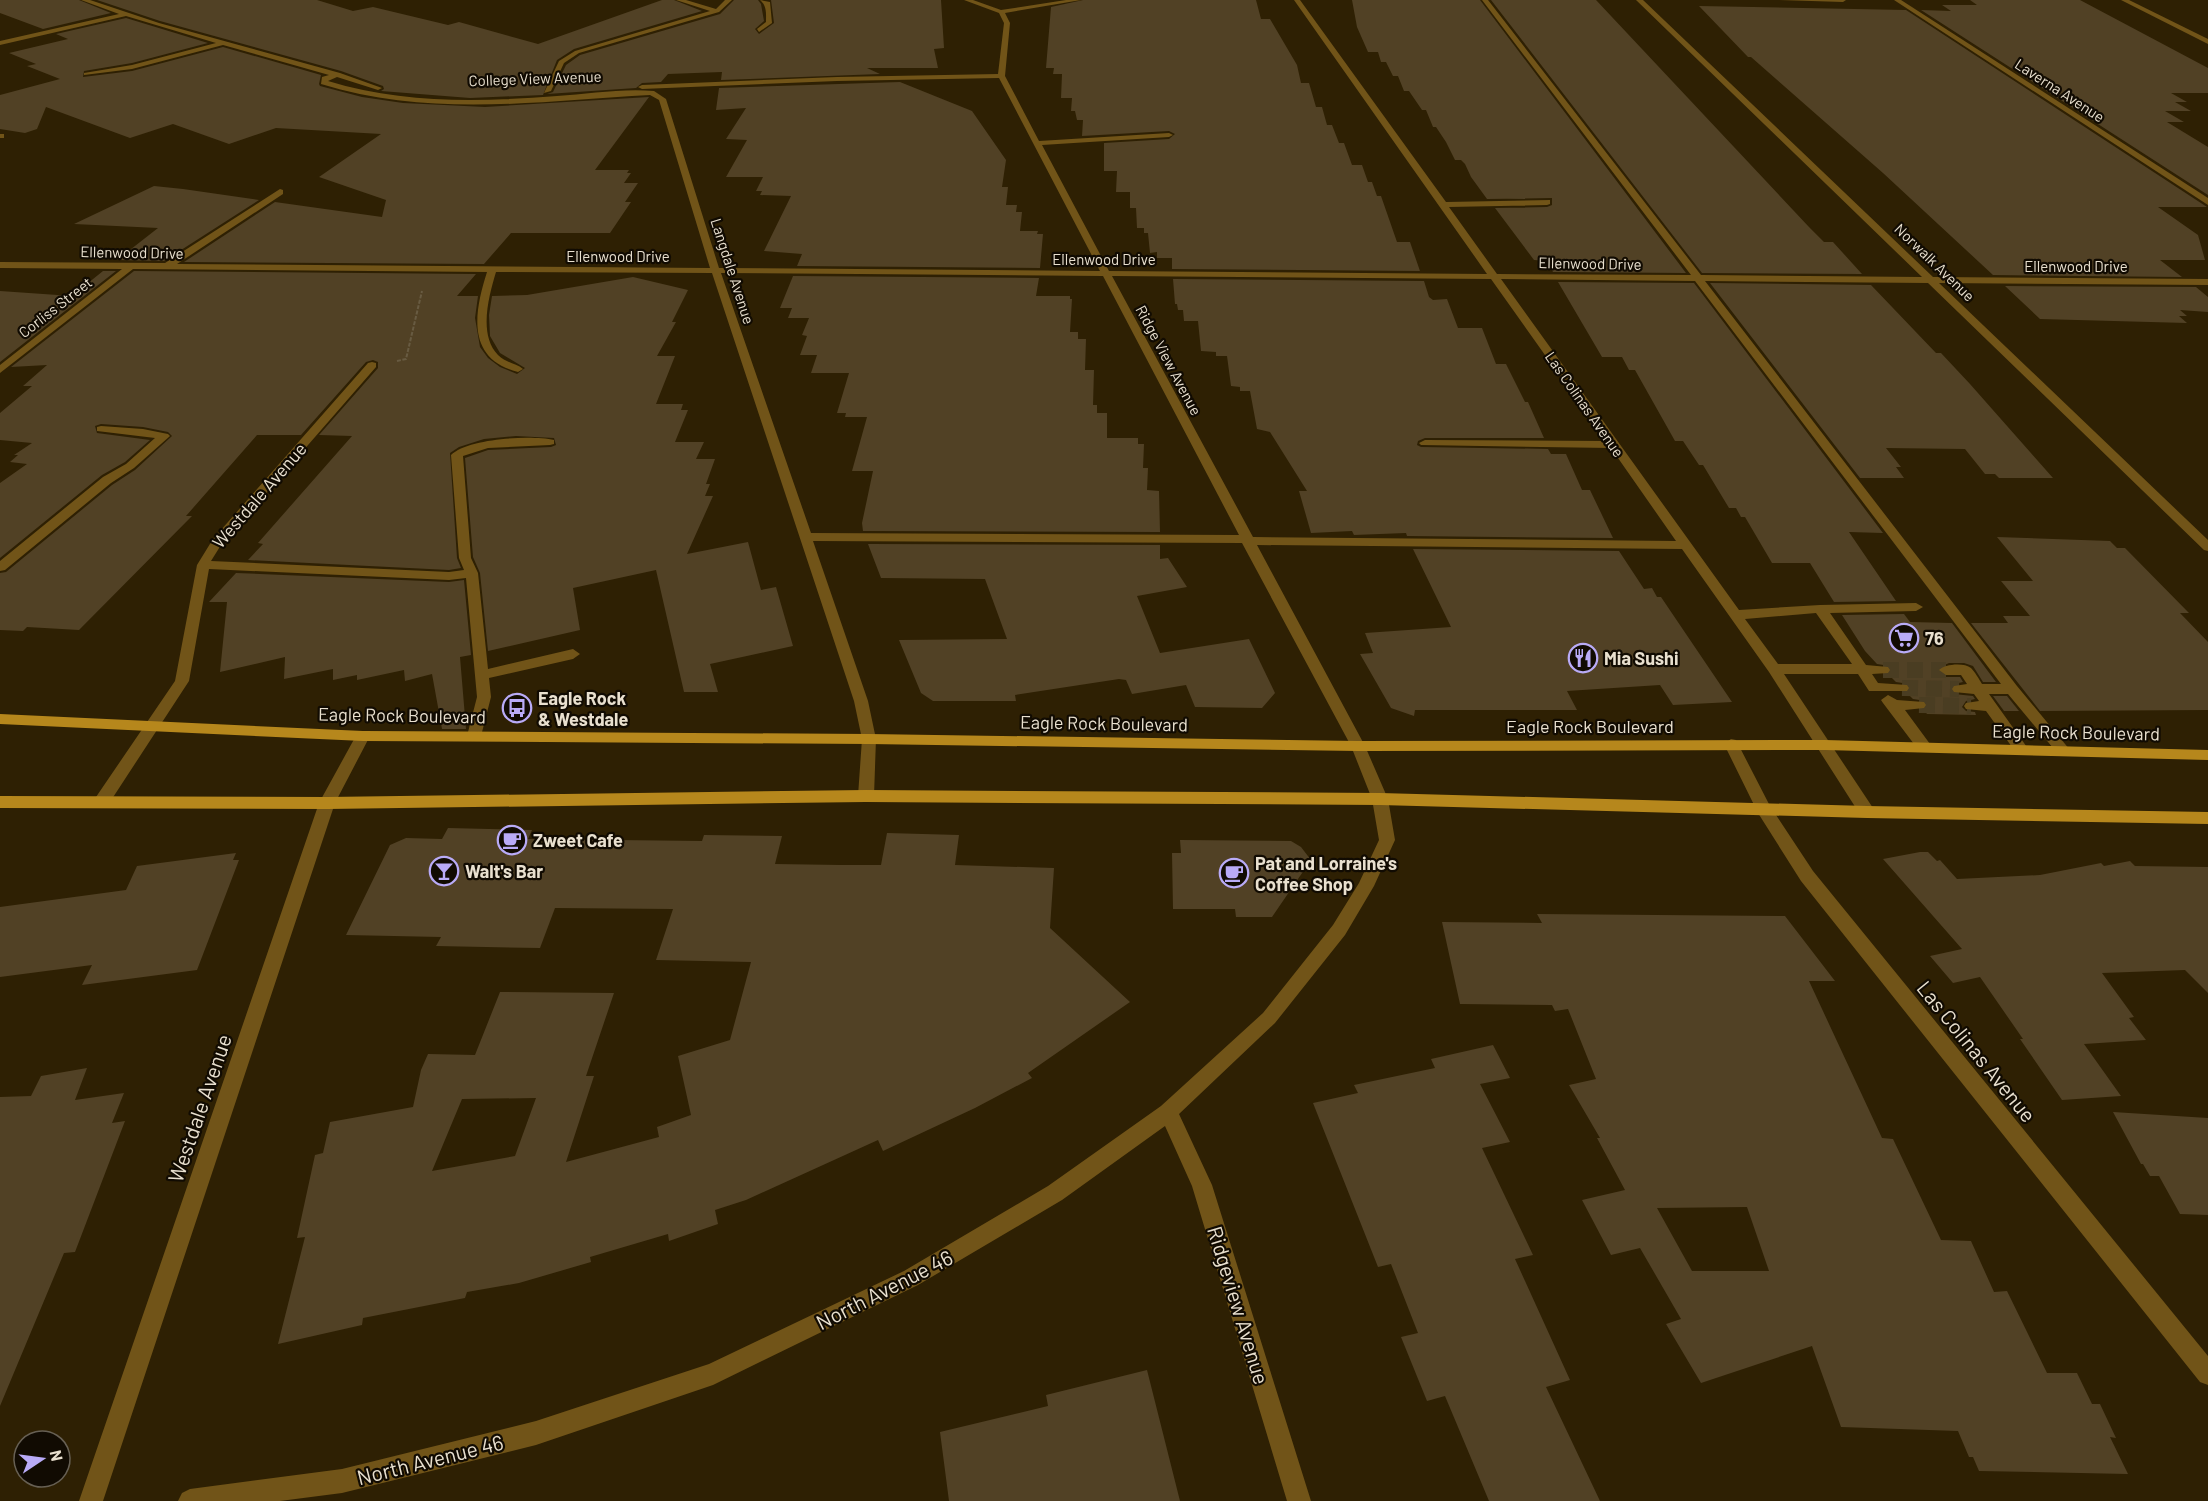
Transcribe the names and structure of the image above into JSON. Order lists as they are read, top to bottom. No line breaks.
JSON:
{"streets":{"main road":["Eagle Rock Boulevard"],"street":["College View Avenue","Laverna Avenue","Ellenwood Drive","Norwalk Avenue","Langdale Avenue","Corliss Street","Ridge View Avenue","Las Colinas Avenue","Westdale Avenue","North Avenue 46","Ridgeview Avenue"]},"crossings":[["College View Avenue","Langdale Avenue"],["College View Avenue","Ridge View Avenue"],["Ellenwood Drive","Norwalk Avenue"],["Ellenwood Drive","Langdale Avenue"],["Ellenwood Drive","Corliss Street"],["Ellenwood Drive","Ridge View Avenue"],["Ellenwood Drive","Las Colinas Avenue"],["Langdale Avenue","Eagle Rock Boulevard"],["Ridge View Avenue","Eagle Rock Boulevard"],["Las Colinas Avenue","Eagle Rock Boulevard"],["Westdale Avenue","Eagle Rock Boulevard"],["North Avenue 46","Ridgeview Avenue"]],"places":{"supermarket":["76"],"restaurant":["Mia Sushi"],"bus stop":["Eagle Rock & Westdale"],"cafe":["Zweet Cafe","Pat and Lorraine's Coffee Shop"],"bar":["Walt's Bar"]},"north":"right"}
